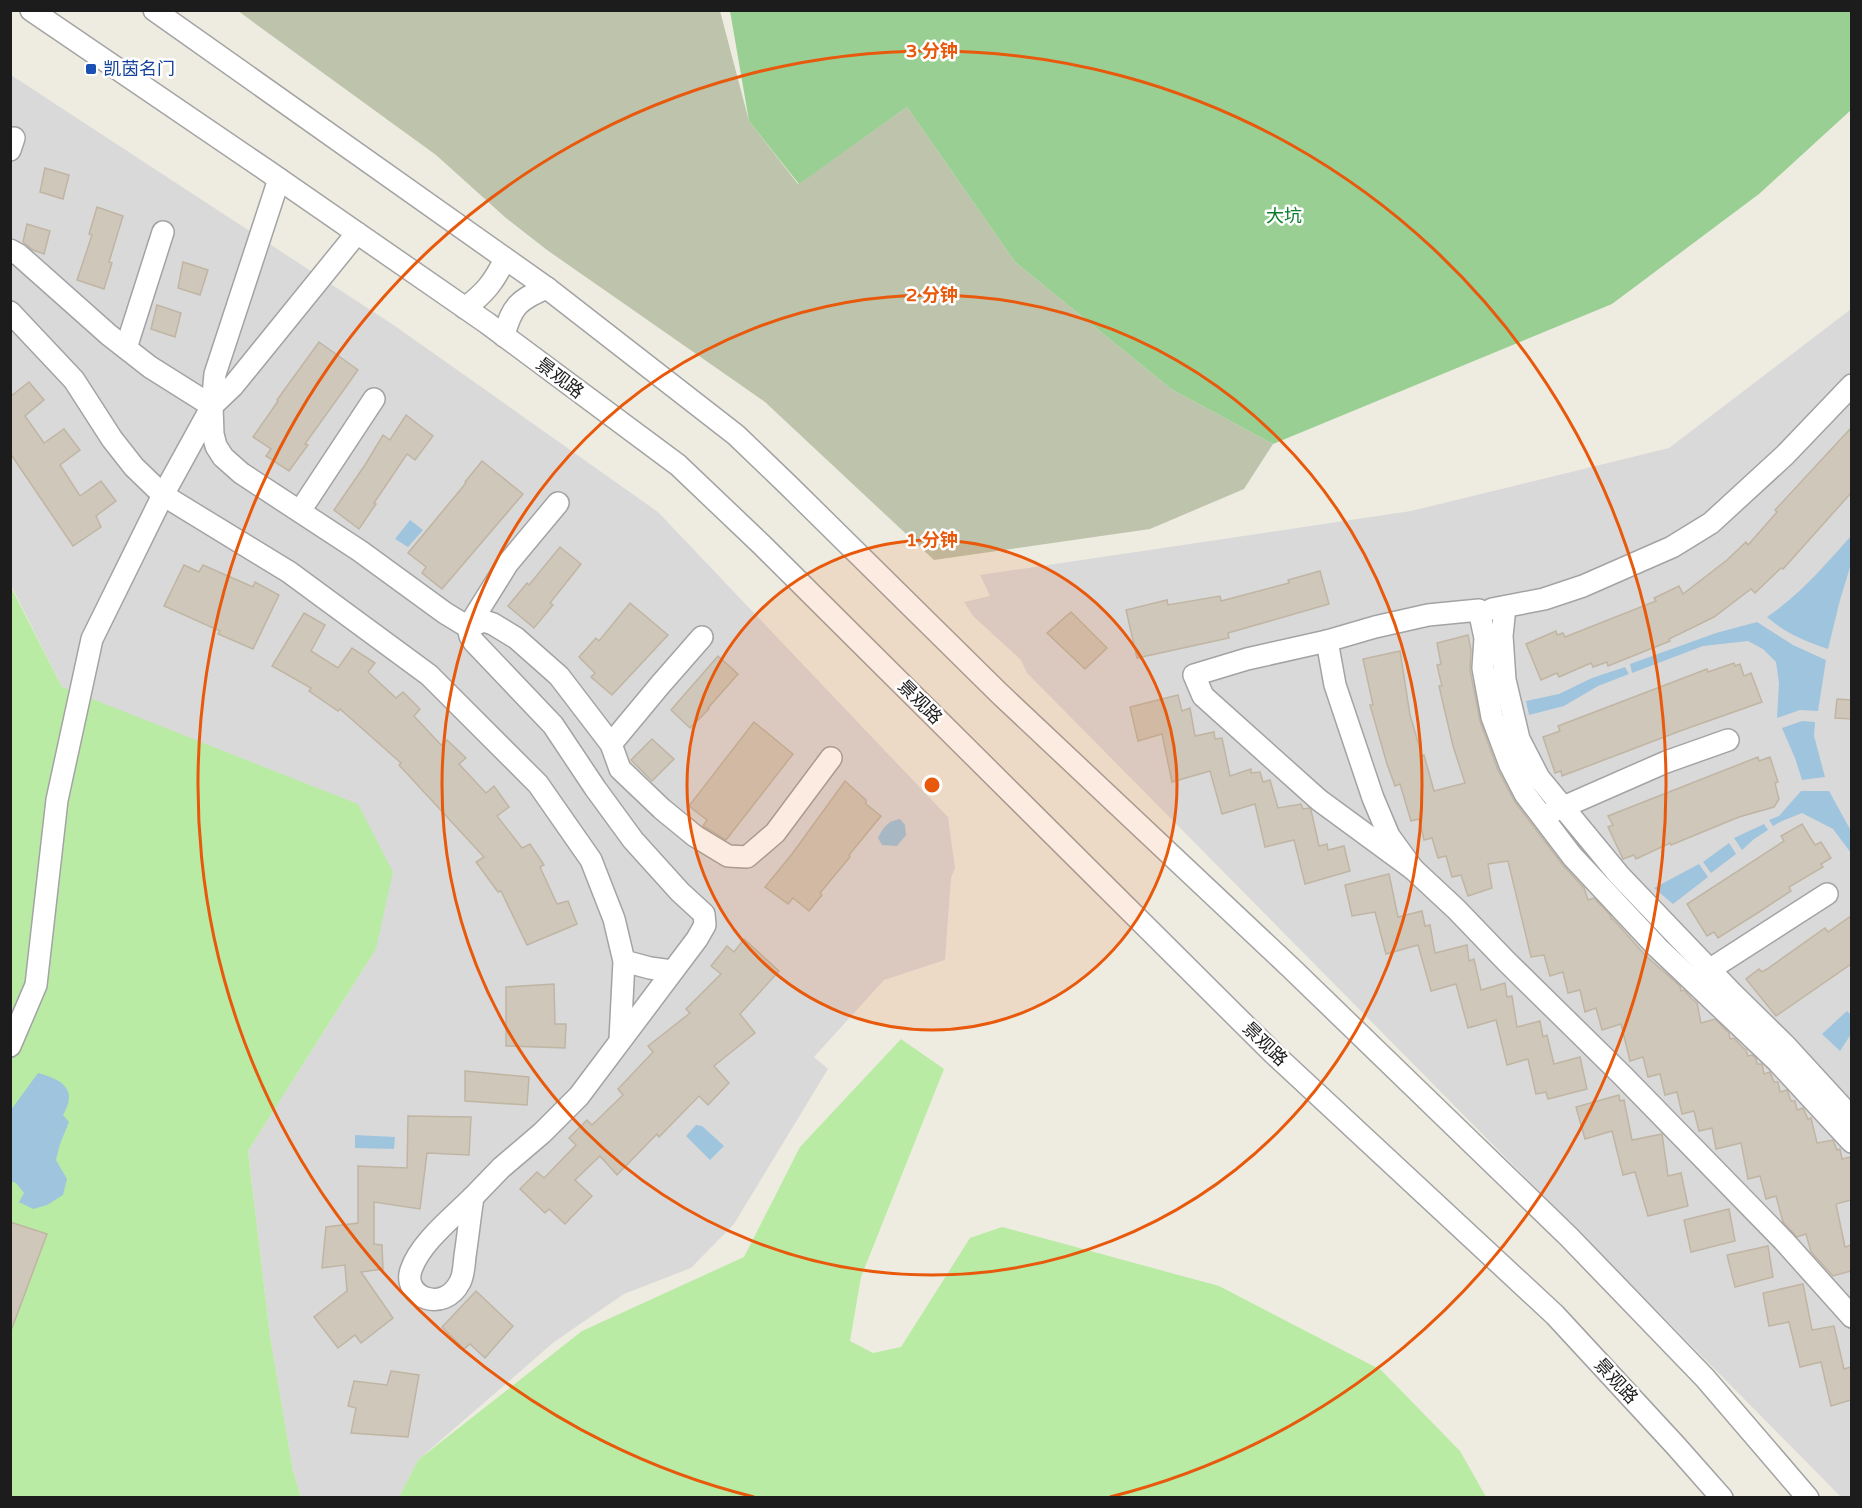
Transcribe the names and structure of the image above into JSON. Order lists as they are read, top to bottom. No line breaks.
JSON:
{"streets":{"street":["景观路"]},"parks":["大坑"],"places":{"transit":["凯茵名门"]},"rings":["3 分钟","2 分钟","1 分钟"]}
